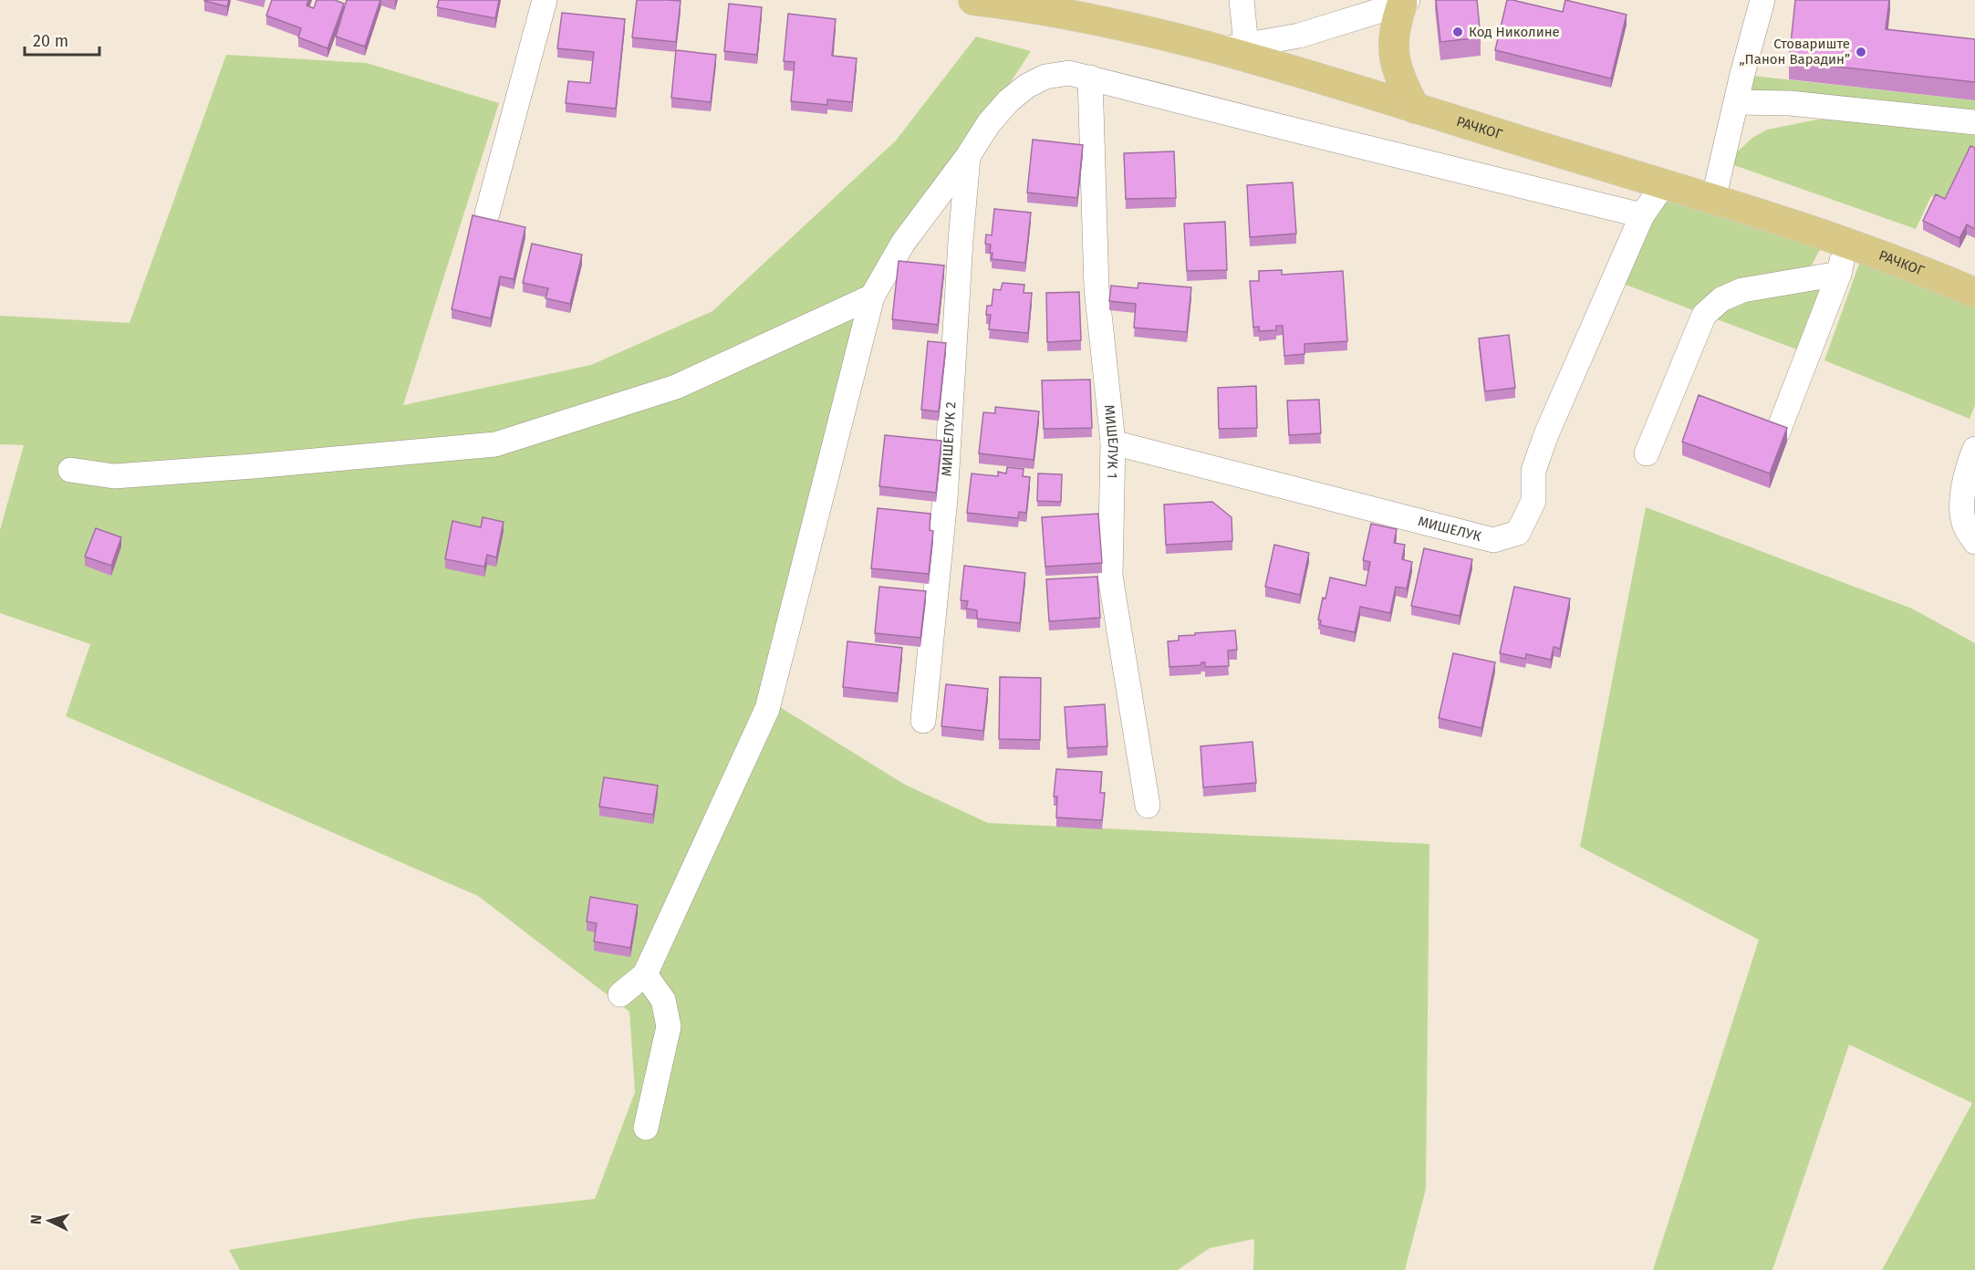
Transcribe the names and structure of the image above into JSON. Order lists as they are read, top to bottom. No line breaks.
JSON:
{"streets":{"main road":["РАЧКОГ"],"street":["МИШЕЛУК 2","МИШЕЛУК 1","МИШЕЛУК"]},"crossings":[["РАЧКОГ","МИШЕЛУК"],["МИШЕЛУК 1","МИШЕЛУК"]],"places":["Код Николине","Стовариште „Панон Варадин”"],"scale_bar":"20 m","north":"left"}
